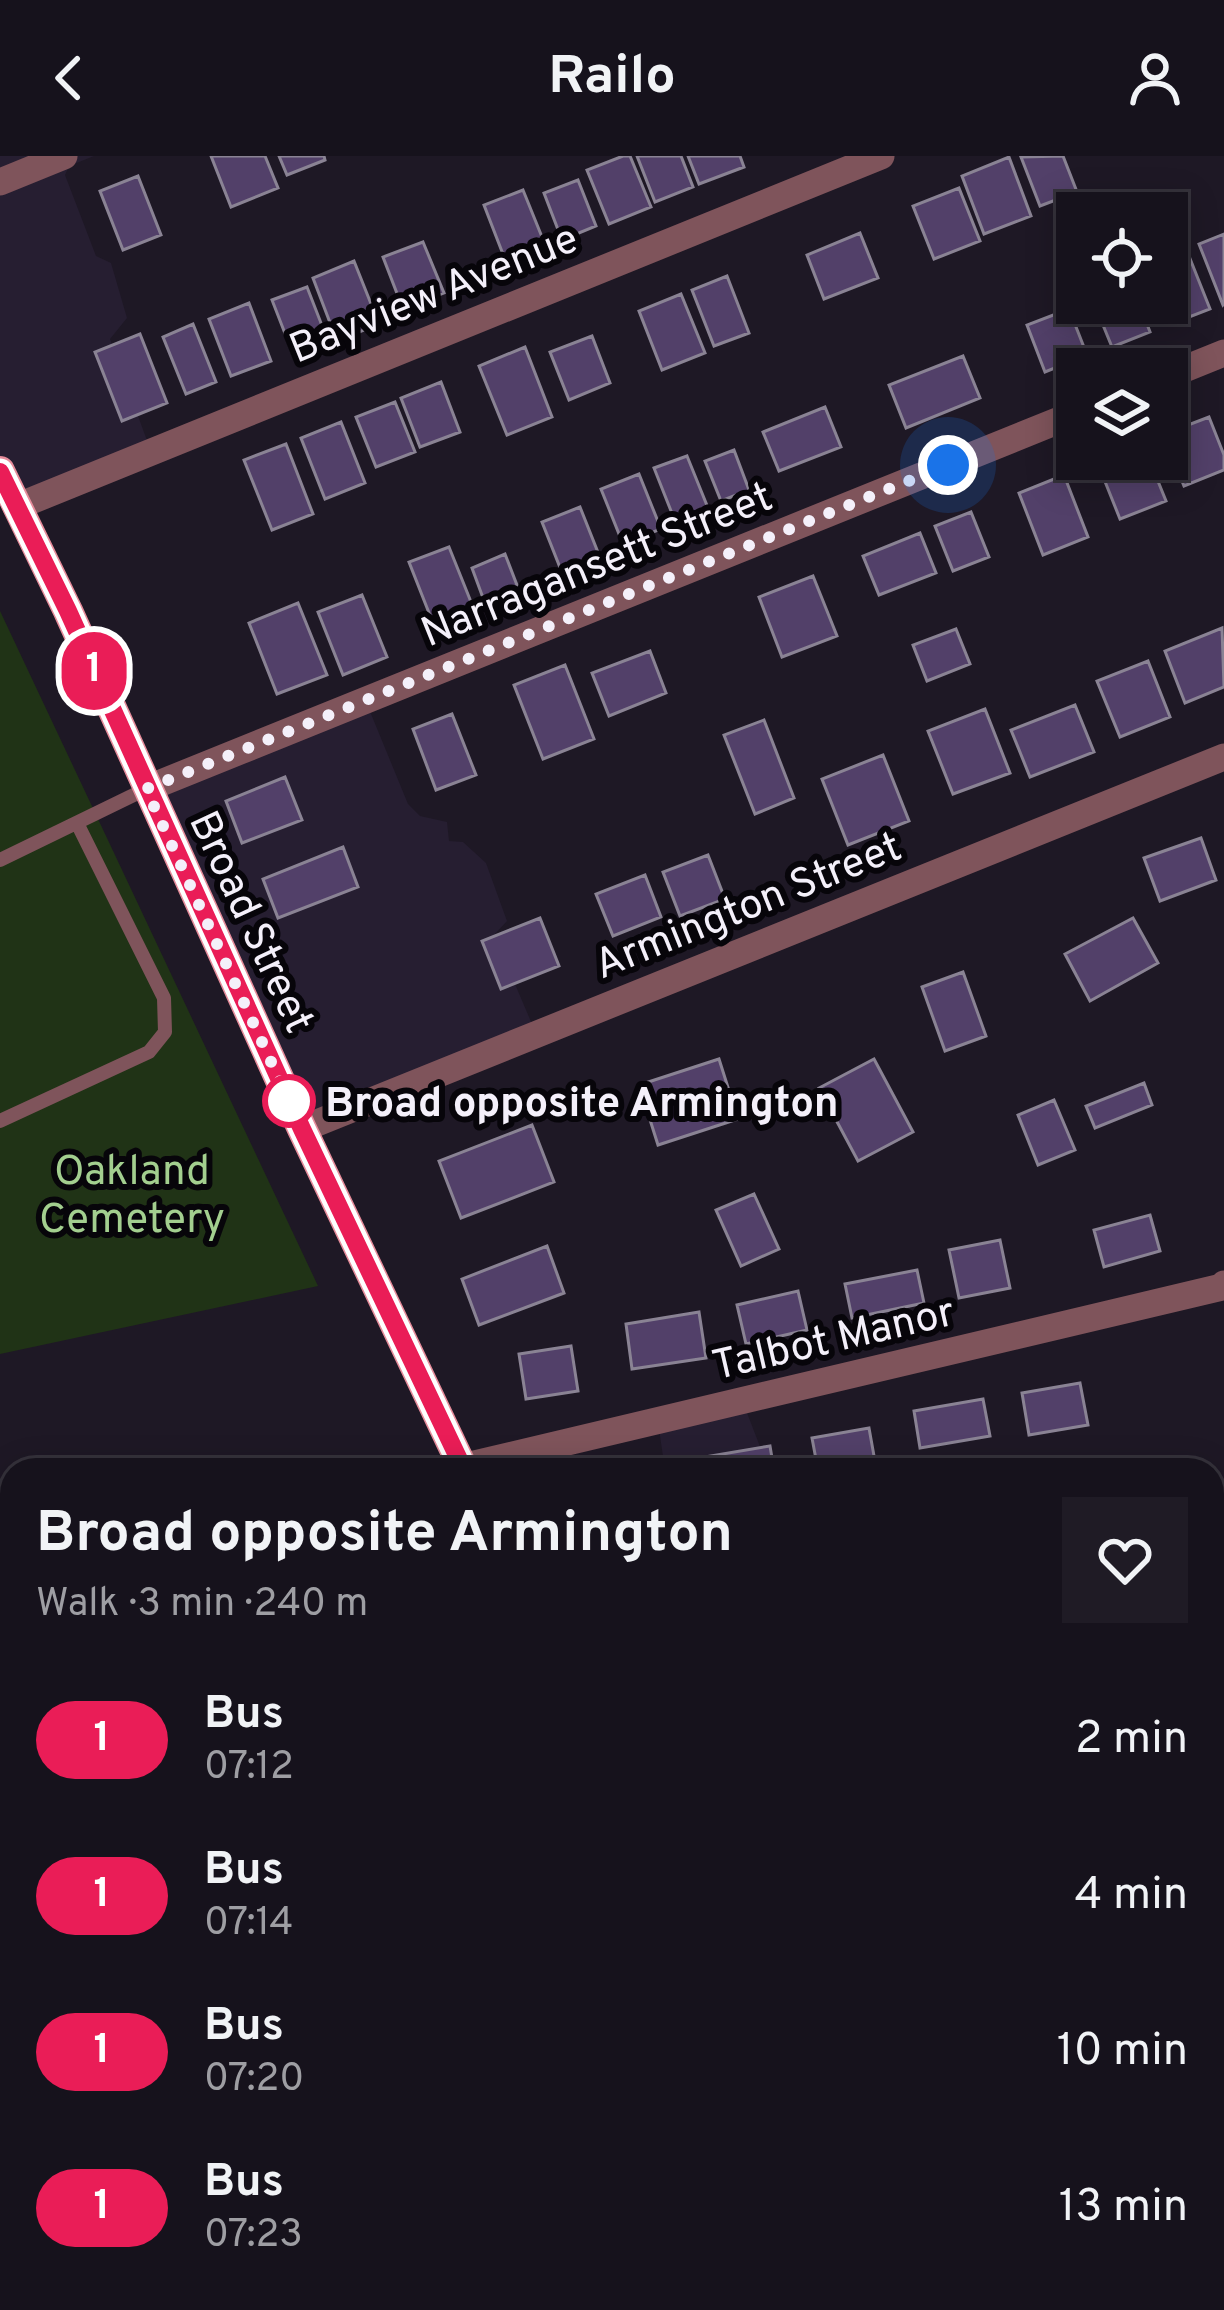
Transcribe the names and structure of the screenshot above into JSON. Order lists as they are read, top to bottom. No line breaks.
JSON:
{"streets":{"main road":["Broad Street"],"street":["Bayview Avenue","Narragansett Street","Armington Street","Talbot Manor"]},"crossings":[["Bayview Avenue","Broad Street"],["Narragansett Street","Broad Street"],["Armington Street","Broad Street"]],"parks":["Oakland Cemetery"],"places":["Broad opposite Armington"],"lines":["bus line 1"],"page":{"header":"Railo","on_map":"1","heading":["Broad opposite Armington","Walk · 3 min · 240 m"],"list":[{"mark":"1","name":"Bus","note":"07:12","value":"2 min"},{"mark":"1","name":"Bus","note":"07:14","value":"4 min"},{"mark":"1","name":"Bus","note":"07:20","value":"10 min"},{"mark":"1","name":"Bus","note":"07:23","value":"13 min"}]}}
